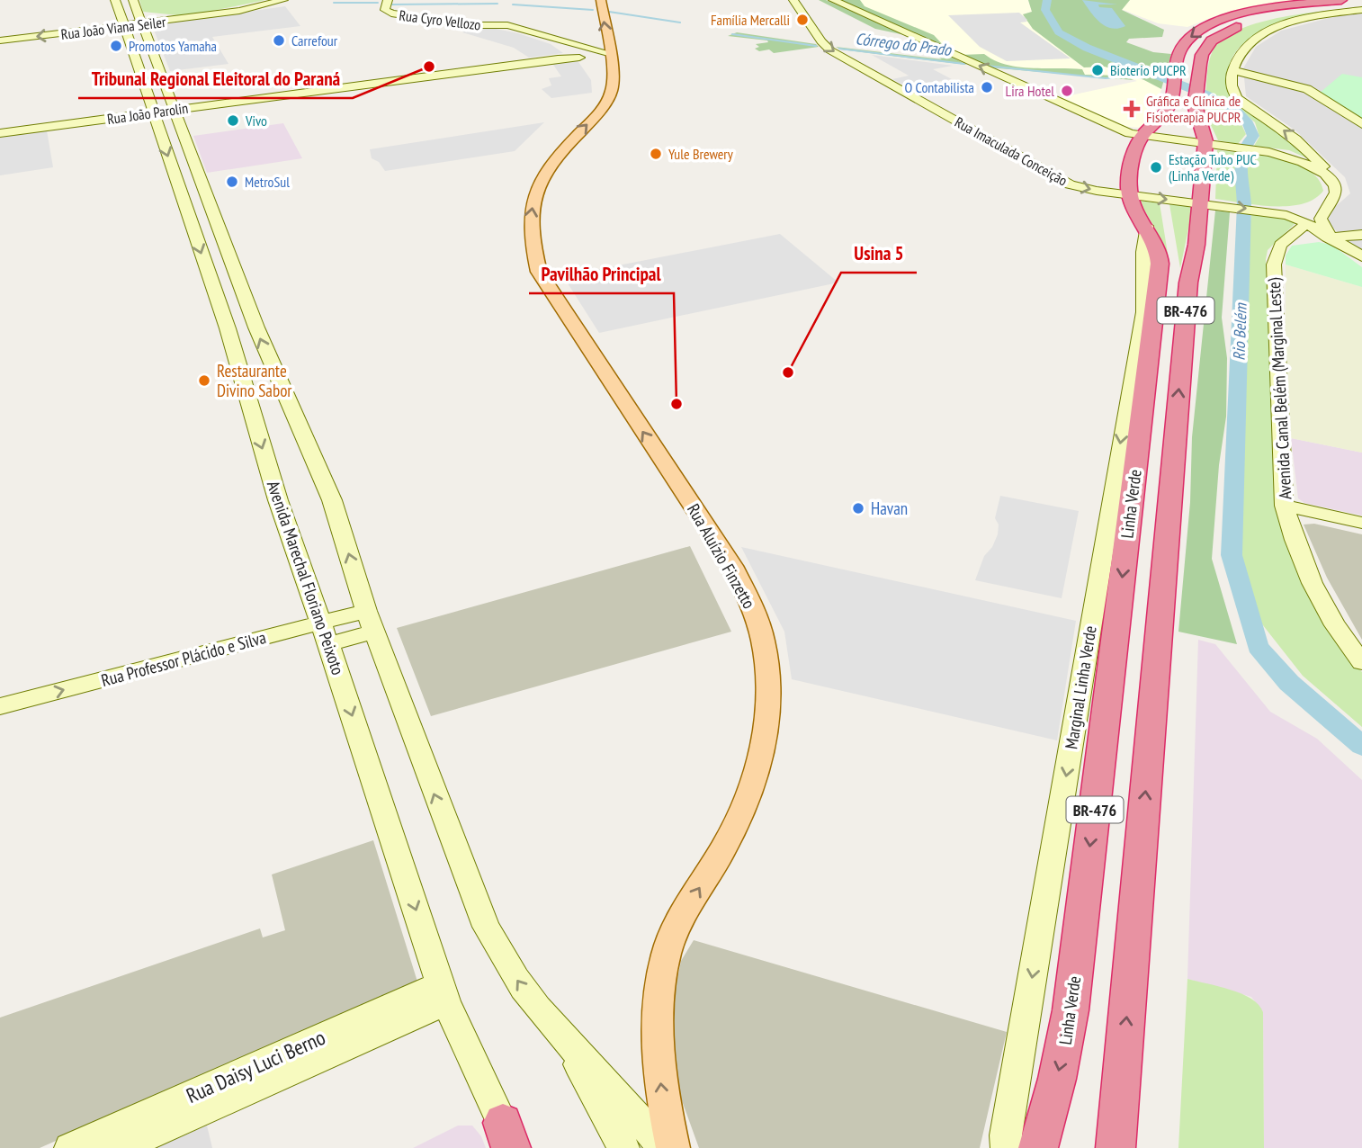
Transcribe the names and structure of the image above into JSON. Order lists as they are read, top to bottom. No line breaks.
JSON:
{"streets":{"highway":["BR-476","Linha Verde"],"main road":["Rua João Viana Seiler","Rua Imaculada Conceição","Rua Aluízio Finzetto"],"street":["Rua Cyro Vellozo","Rua João Parolin","Avenida Canal Belém (Marginal Leste)","Avenida Marechal Floriano Peixoto","Rua Professor Plácido e Silva","Marginal Linha Verde","Rua Daisy Luci Berno"]},"crossings":[["Rua João Viana Seiler","Avenida Marechal Floriano Peixoto"],["Rua João Parolin","Rua Aluízio Finzetto"],["Rua João Parolin","Avenida Marechal Floriano Peixoto"],["Rua Imaculada Conceição","BR-476"],["Rua Imaculada Conceição","Linha Verde"],["Linha Verde","Marginal Linha Verde"],["Avenida Marechal Floriano Peixoto","Rua Professor Plácido e Silva"],["Avenida Marechal Floriano Peixoto","Rua Daisy Luci Berno"]],"one_way":["Rua João Viana Seiler","Rua Aluízio Finzetto","Rua Professor Plácido e Silva","Marginal Linha Verde"],"water":["Córrego do Prado","Rio Belém"],"places":{"other":["Família Mercalli","Carrefour","Promotos Yamaha","Tribunal Regional Eleitoral do Paraná","Bioterio PUCPR","O Contabilista","Lira Hotel","Vivo","Yule Brewery","Estação Tubo PUC (Linha Verde)","MetroSul","Usina 5","Restaurante Divino Sabor","Pavilhão Principal","Havan"],"health":["Gráfica e Clínica de Fisioterapia PUCPR"]}}
